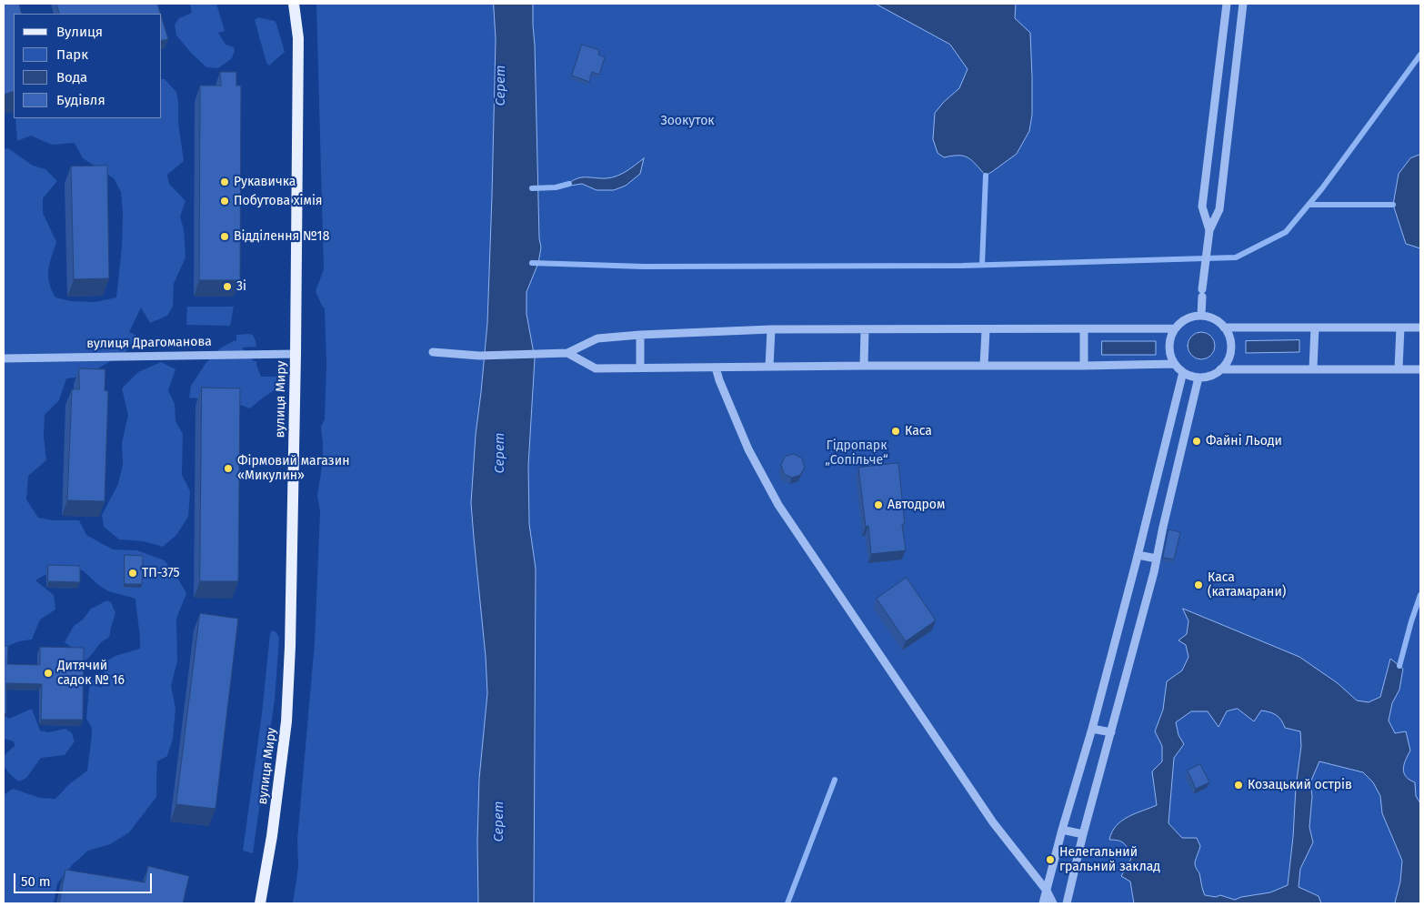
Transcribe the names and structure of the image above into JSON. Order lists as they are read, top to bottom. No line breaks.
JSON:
{"streets":{"main road":["вулиця Миру"],"street":["вулиця Драгоманова"]},"crossings":[["вулиця Драгоманова","вулиця Миру"]],"water":["Серет"],"parks":["Зоокуток","Гідропарк „Сопільче“"],"places":["Рукавичка","Побутова хімія","Відділення №18","3і","Каса","Файні Льоди","Фірмовий магазин «Микулин»","Автодром","ТП-375","Каса (катамарани)","Дитячий садок № 16","Козацький острів","Нелегальний гральний заклад"],"legend":["Вулиця","Парк","Вода","Будівля"],"scale_bar":"50 m"}
